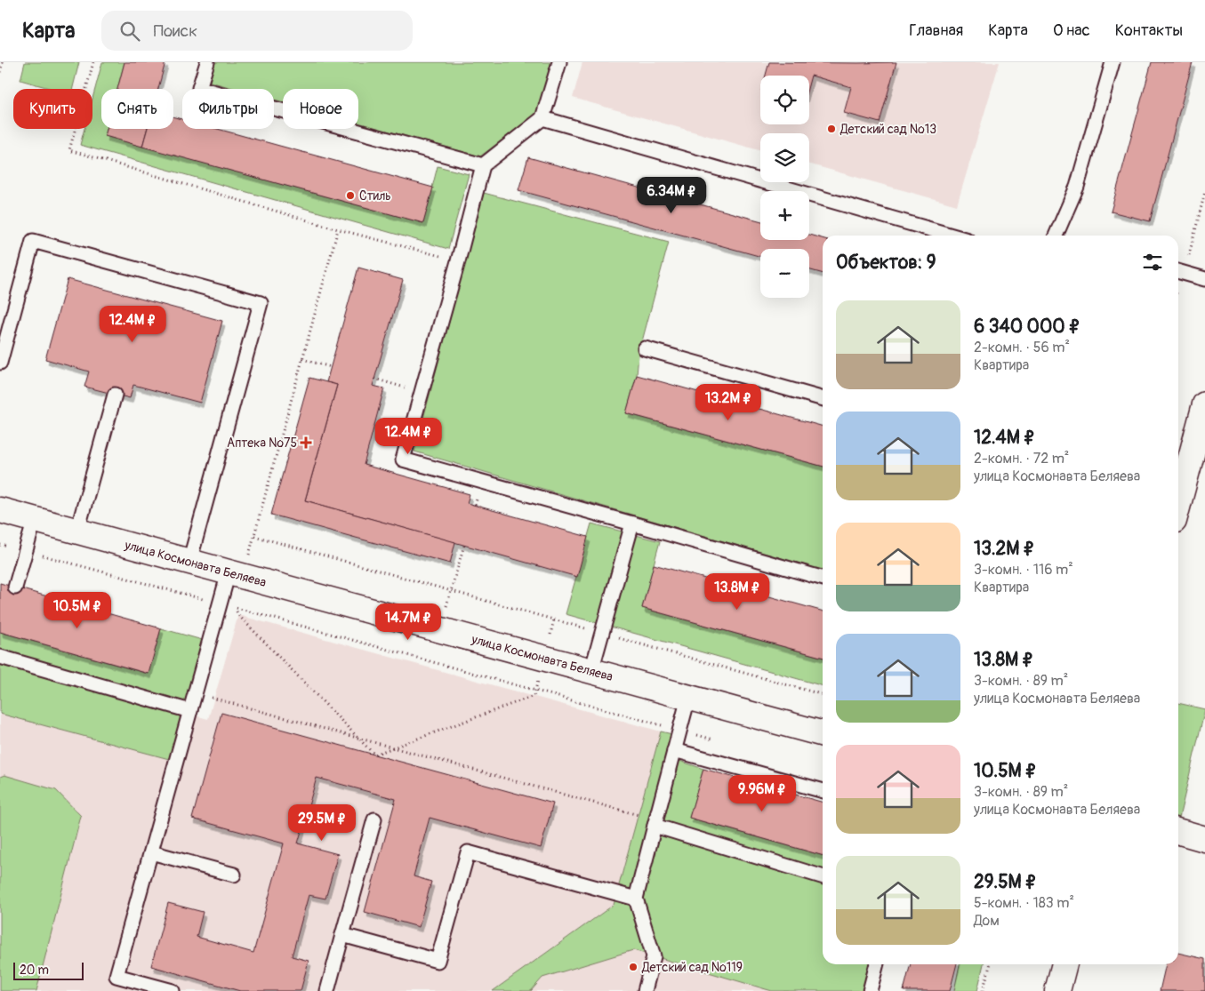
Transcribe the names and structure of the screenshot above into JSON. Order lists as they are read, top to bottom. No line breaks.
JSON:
{"streets":{"street":["улица Космонавта Беляева"]},"places":{"other":["Детский сад №13","Стиль","Детский сад №119"],"health":["Аптека №75"]},"scale_bar":"20 m","page":{"header":"Карта","search":"Поиск","nav":["Главная","Карта","О нас","Контакты"],"map_buttons":["+","−"],"chip":["Купить","Снять","Фильтры","Новое"],"price":["6.34M ₽","12.4M ₽","13.2M ₽","12.4M ₽","13.8M ₽","10.5M ₽","14.7M ₽","9.96M ₽","29.5M ₽"],"heading":"Объектов: 9","list":[{"name":"6 340 000 ₽","note":"2-комн. · 56 m² · Квартира"},{"name":"12.4M ₽","note":"2-комн. · 72 m² · улица Космонавта Беляева"},{"name":"13.2M ₽","note":"3-комн. · 116 m² · Квартира"},{"name":"13.8M ₽","note":"3-комн. · 89 m² · улица Космонавта Беляева"},{"name":"10.5M ₽","note":"3-комн. · 89 m² · улица Космонавта Беляева"},{"name":"29.5M ₽","note":"5-комн. · 183 m² · Дом"}],"scale":"20 m"}}
